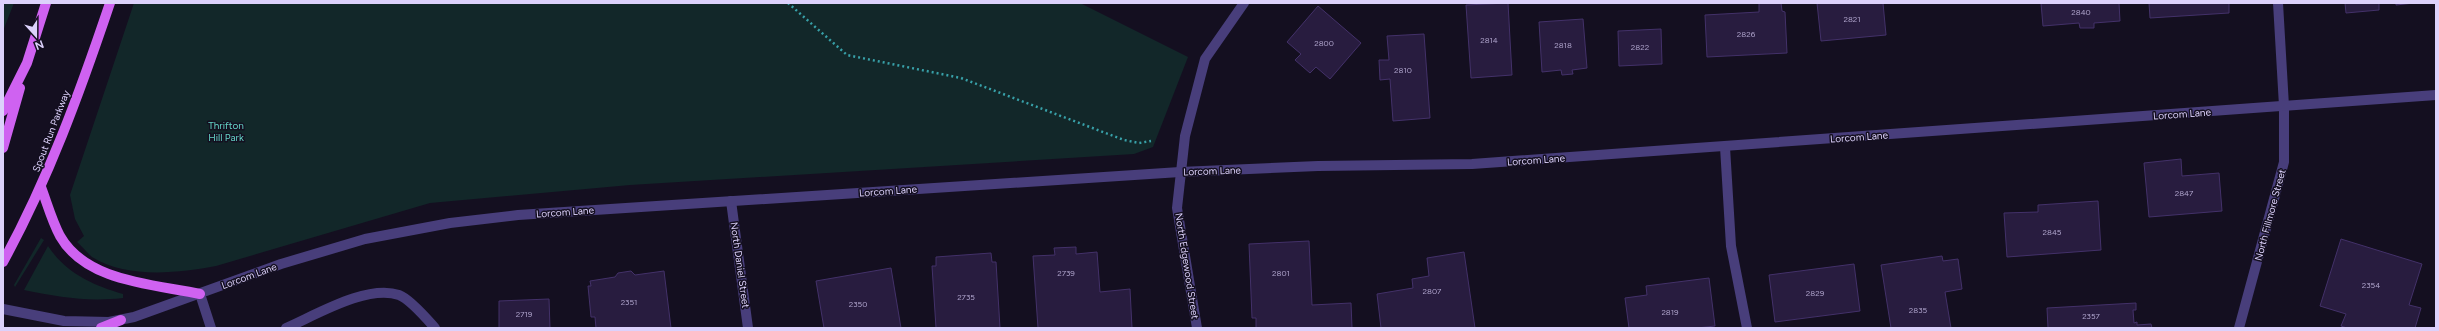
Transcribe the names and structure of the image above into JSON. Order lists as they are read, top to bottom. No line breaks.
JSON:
{"streets":{"main road":["Spout Run Parkway"],"street":["Lorcom Lane","North Fillmore Street","North Daniel Street","North Edgewood Street"]},"crossings":[["Lorcom Lane","North Fillmore Street"],["Lorcom Lane","North Daniel Street"],["Lorcom Lane","North Edgewood Street"]],"parks":["Thrifton Hill Park"],"house_numbers":["2840","2821","2826","2814","2800","2818","2822","2810","2847","2845","2739","2801","2354","2807","2829","2735","2351","2350","2835","2819","2719","2357"],"north":"bottom"}
